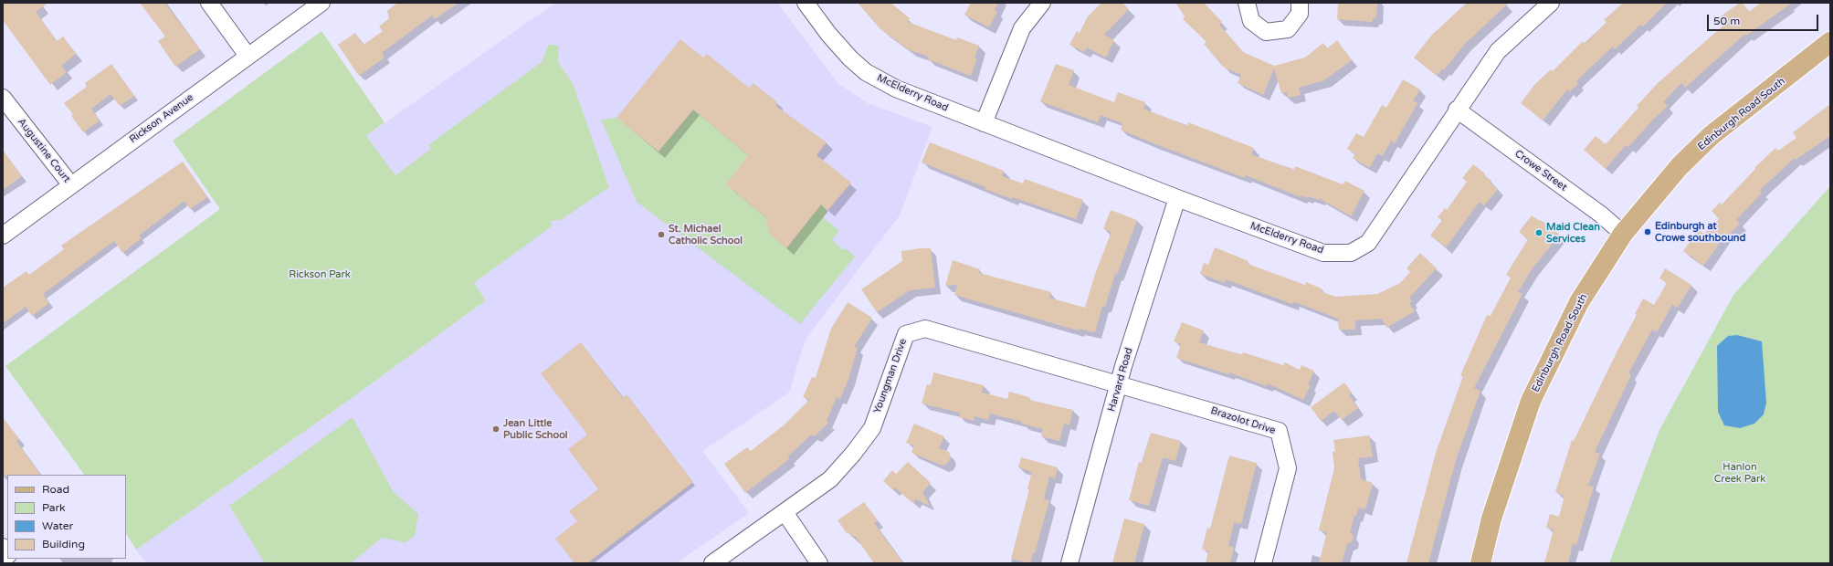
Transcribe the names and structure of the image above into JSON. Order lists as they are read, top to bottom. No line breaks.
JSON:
{"streets":{"main road":["Edinburgh Road South"],"street":["McElderry Road","Rickson Avenue","Augustine Court","Crowe Street","Youngman Drive","Harvard Road","Brazolot Drive"]},"crossings":[["McElderry Road","Crowe Street"],["McElderry Road","Harvard Road"],["Edinburgh Road South","Crowe Street"],["Rickson Avenue","Augustine Court"],["Youngman Drive","Harvard Road"],["Youngman Drive","Brazolot Drive"],["Harvard Road","Brazolot Drive"]],"parks":["Rickson Park","Hanlon Creek Park"],"places":["Edinburgh at Crowe southbound","Maid Clean Services","St. Michael Catholic School","Jean Little Public School"],"legend":["Road","Park","Water","Building"],"scale_bar":"50 m"}
